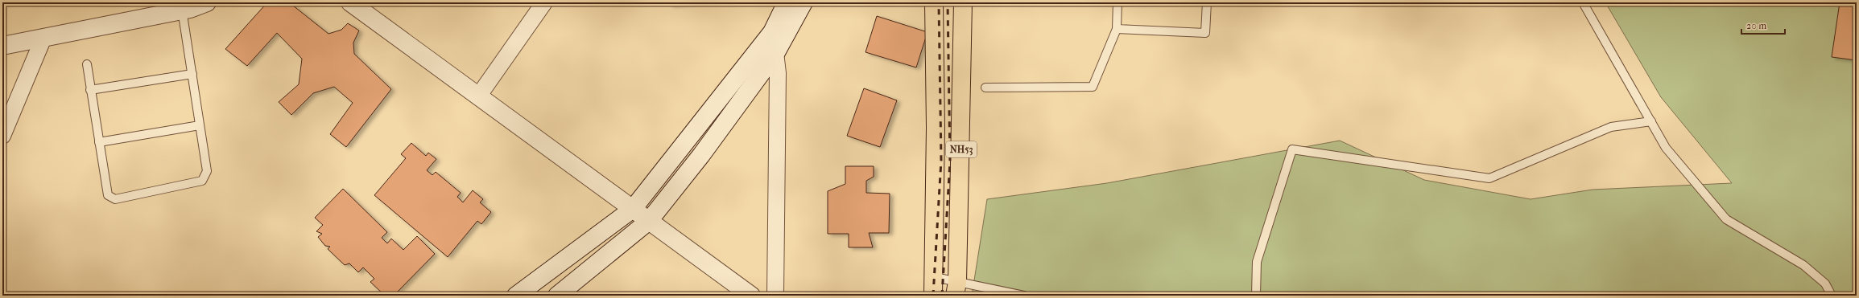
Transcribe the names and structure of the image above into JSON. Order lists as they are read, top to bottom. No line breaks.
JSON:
{"streets":{"highway":["NH53"]},"scale_bar":"20 m"}
